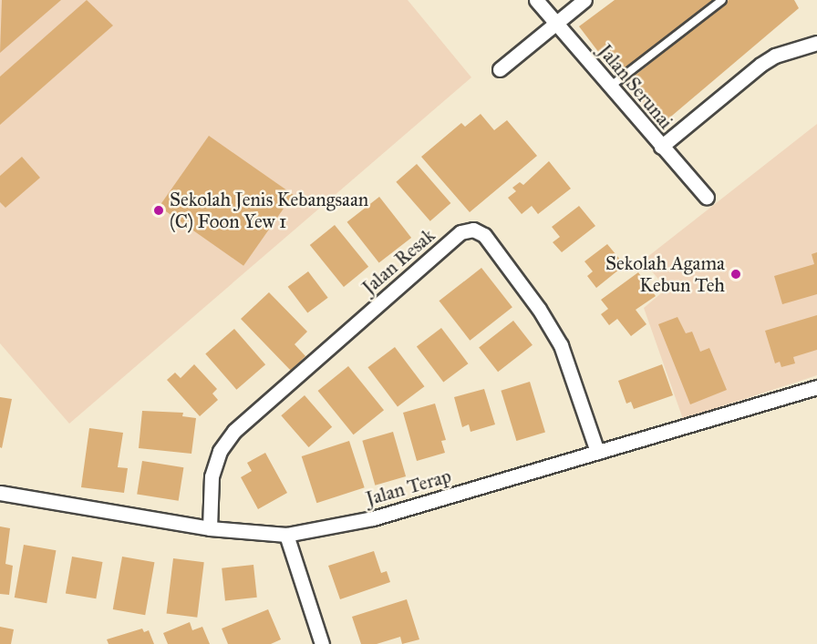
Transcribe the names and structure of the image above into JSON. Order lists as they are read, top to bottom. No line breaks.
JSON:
{"streets":{"street":["Jalan Serunai","Jalan Resak","Jalan Terap"]},"crossings":[["Jalan Resak","Jalan Terap"]],"places":["Sekolah Jenis Kebangsaan (C) Foon Yew 1","Sekolah Agama Kebun Teh"]}
